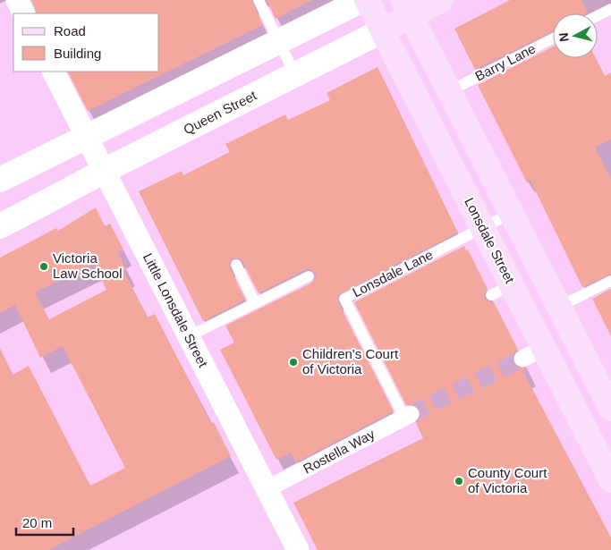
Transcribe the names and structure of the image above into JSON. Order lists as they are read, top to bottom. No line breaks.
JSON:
{"streets":{"main road":["Queen Street","Lonsdale Street"],"street":["Little Lonsdale Street","Rostella Way"],"lane":["Barry Lane","Lonsdale Lane"]},"crossings":[["Queen Street","Lonsdale Street"],["Queen Street","Little Lonsdale Street"],["Lonsdale Street","Lonsdale Lane"],["Lonsdale Lane","Rostella Way"],["Little Lonsdale Street","Rostella Way"]],"places":["Victoria Law School","Children's Court of Victoria","County Court of Victoria"],"legend":["Road","Building"],"scale_bar":"20 m","north":"left"}
